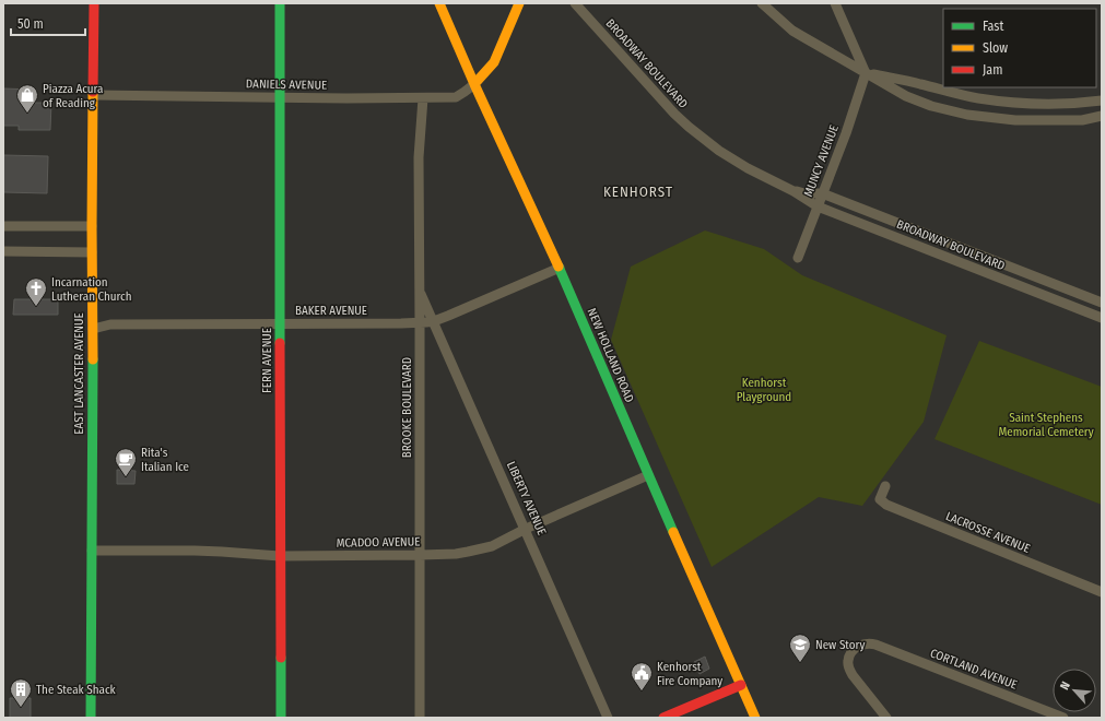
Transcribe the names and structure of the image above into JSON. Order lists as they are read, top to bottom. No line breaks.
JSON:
{"streets":{"main road":["NEW HOLLAND ROAD","FERN AVENUE","EAST LANCASTER AVENUE"],"street":["BROADWAY BOULEVARD","DANIELS AVENUE","MUNCY AVENUE","BAKER AVENUE","BROOKE BOULEVARD","LIBERTY AVENUE","LACROSSE AVENUE","MCADOO AVENUE","CORTLAND AVENUE"]},"crossings":[["BROADWAY BOULEVARD","MUNCY AVENUE"],["DANIELS AVENUE","NEW HOLLAND ROAD"],["DANIELS AVENUE","FERN AVENUE"],["DANIELS AVENUE","EAST LANCASTER AVENUE"],["DANIELS AVENUE","BROOKE BOULEVARD"],["BAKER AVENUE","NEW HOLLAND ROAD"],["BAKER AVENUE","FERN AVENUE"],["BAKER AVENUE","EAST LANCASTER AVENUE"],["BAKER AVENUE","BROOKE BOULEVARD"],["BAKER AVENUE","LIBERTY AVENUE"],["NEW HOLLAND ROAD","MCADOO AVENUE"],["FERN AVENUE","MCADOO AVENUE"],["EAST LANCASTER AVENUE","MCADOO AVENUE"],["BROOKE BOULEVARD","LIBERTY AVENUE"],["BROOKE BOULEVARD","MCADOO AVENUE"],["LIBERTY AVENUE","MCADOO AVENUE"]],"districts":["KENHORST"],"parks":["Kenhorst Playground","Saint Stephens Memorial Cemetery"],"places":{"shop":["Piazza Acura of Reading"],"church":["Incarnation Lutheran Church"],"cafe":["Rita's Italian Ice"],"school or university":["New Story"],"public building":["Kenhorst Fire Company"],"building":["The Steak Shack"]},"legend":["Fast","Slow","Jam"],"scale_bar":"50 m","north":"top left"}
